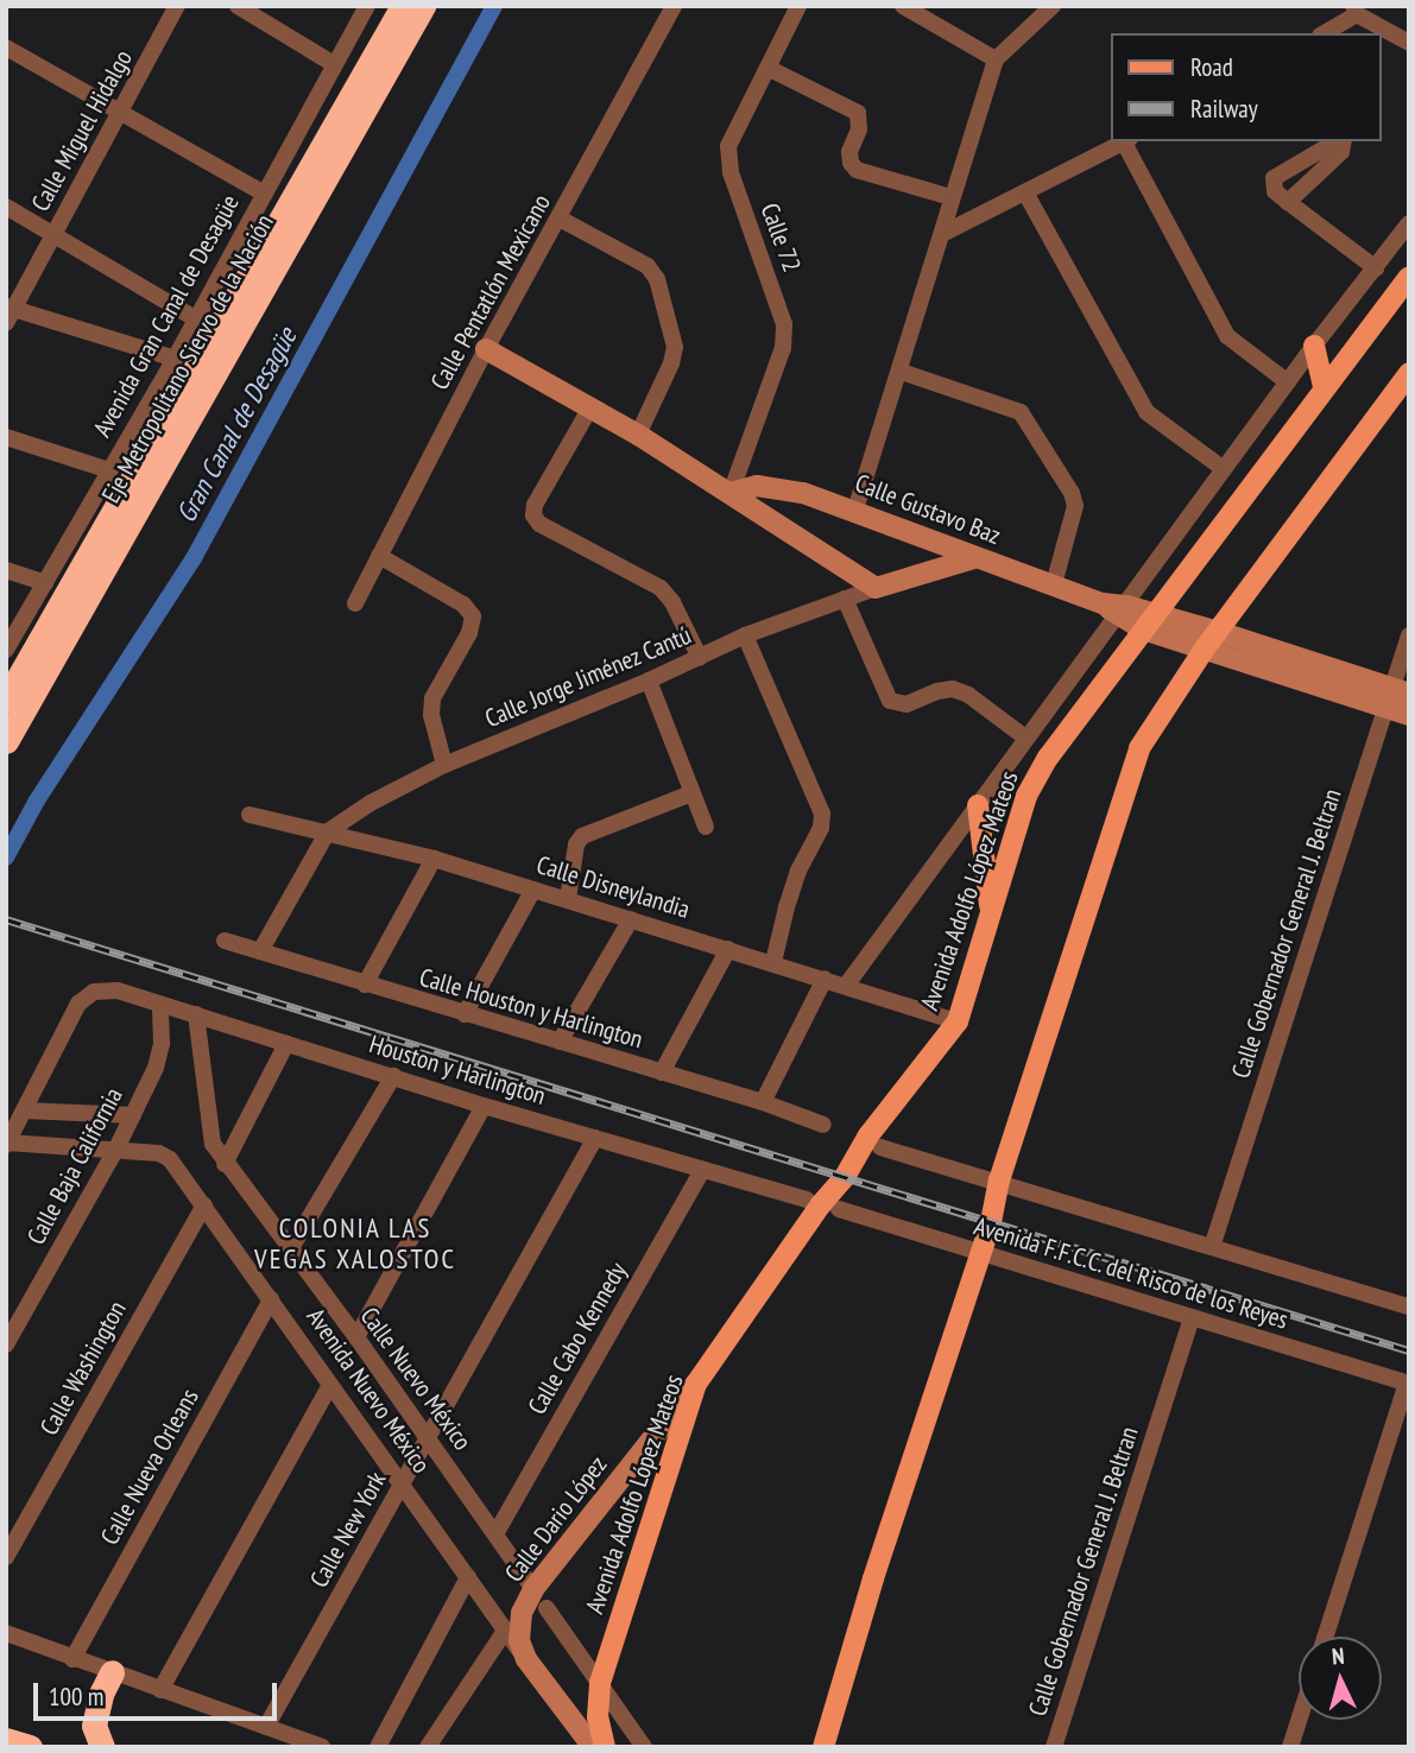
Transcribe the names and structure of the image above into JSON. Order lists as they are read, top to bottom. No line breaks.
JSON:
{"streets":{"highway":["Eje Metropolitano Siervo de la Nación"],"main road":["Avenida Adolfo López Mateos"],"street":["Calle Miguel Hidalgo","Calle 72","Calle Pentatlón Mexicano","Avenida Gran Canal de Desagüe","Calle Gustavo Baz","Calle Jorge Jiménez Cantú","Calle Disneylandia","Calle Gobernador General J. Beltran","Calle Houston y Harlington","Houston y Harlington","Calle Baja California","Avenida F.F.C.C. del Risco de los Reyes","Calle Cabo Kennedy","Calle Washington","Calle Nuevo México","Avenida Nuevo México","Calle Nueva Orleans","Calle Dario López","Calle New York"]},"crossings":[["Calle 72","Calle Gustavo Baz"],["Calle Gustavo Baz","Avenida Adolfo López Mateos"],["Calle Gustavo Baz","Calle Gobernador General J. Beltran"],["Calle Jorge Jiménez Cantú","Calle Disneylandia"],["Calle Disneylandia","Avenida Adolfo López Mateos"],["Avenida Adolfo López Mateos","Calle Dario López"],["Calle Gobernador General J. Beltran","Avenida F.F.C.C. del Risco de los Reyes"],["Houston y Harlington","Calle Baja California"],["Houston y Harlington","Calle Cabo Kennedy"],["Houston y Harlington","Calle Nuevo México"],["Houston y Harlington","Calle New York"],["Calle Baja California","Avenida Nuevo México"],["Calle Cabo Kennedy","Calle Nuevo México"],["Calle Washington","Avenida Nuevo México"],["Calle Nuevo México","Calle Dario López"],["Calle Nuevo México","Calle New York"],["Avenida Nuevo México","Calle Nueva Orleans"],["Avenida Nuevo México","Calle Dario López"],["Avenida Nuevo México","Calle New York"]],"districts":["COLONIA LAS VEGAS XALOSTOC"],"water":["Gran Canal de Desagüe"],"legend":["Road","Railway"],"scale_bar":"100 m","north":"top"}
